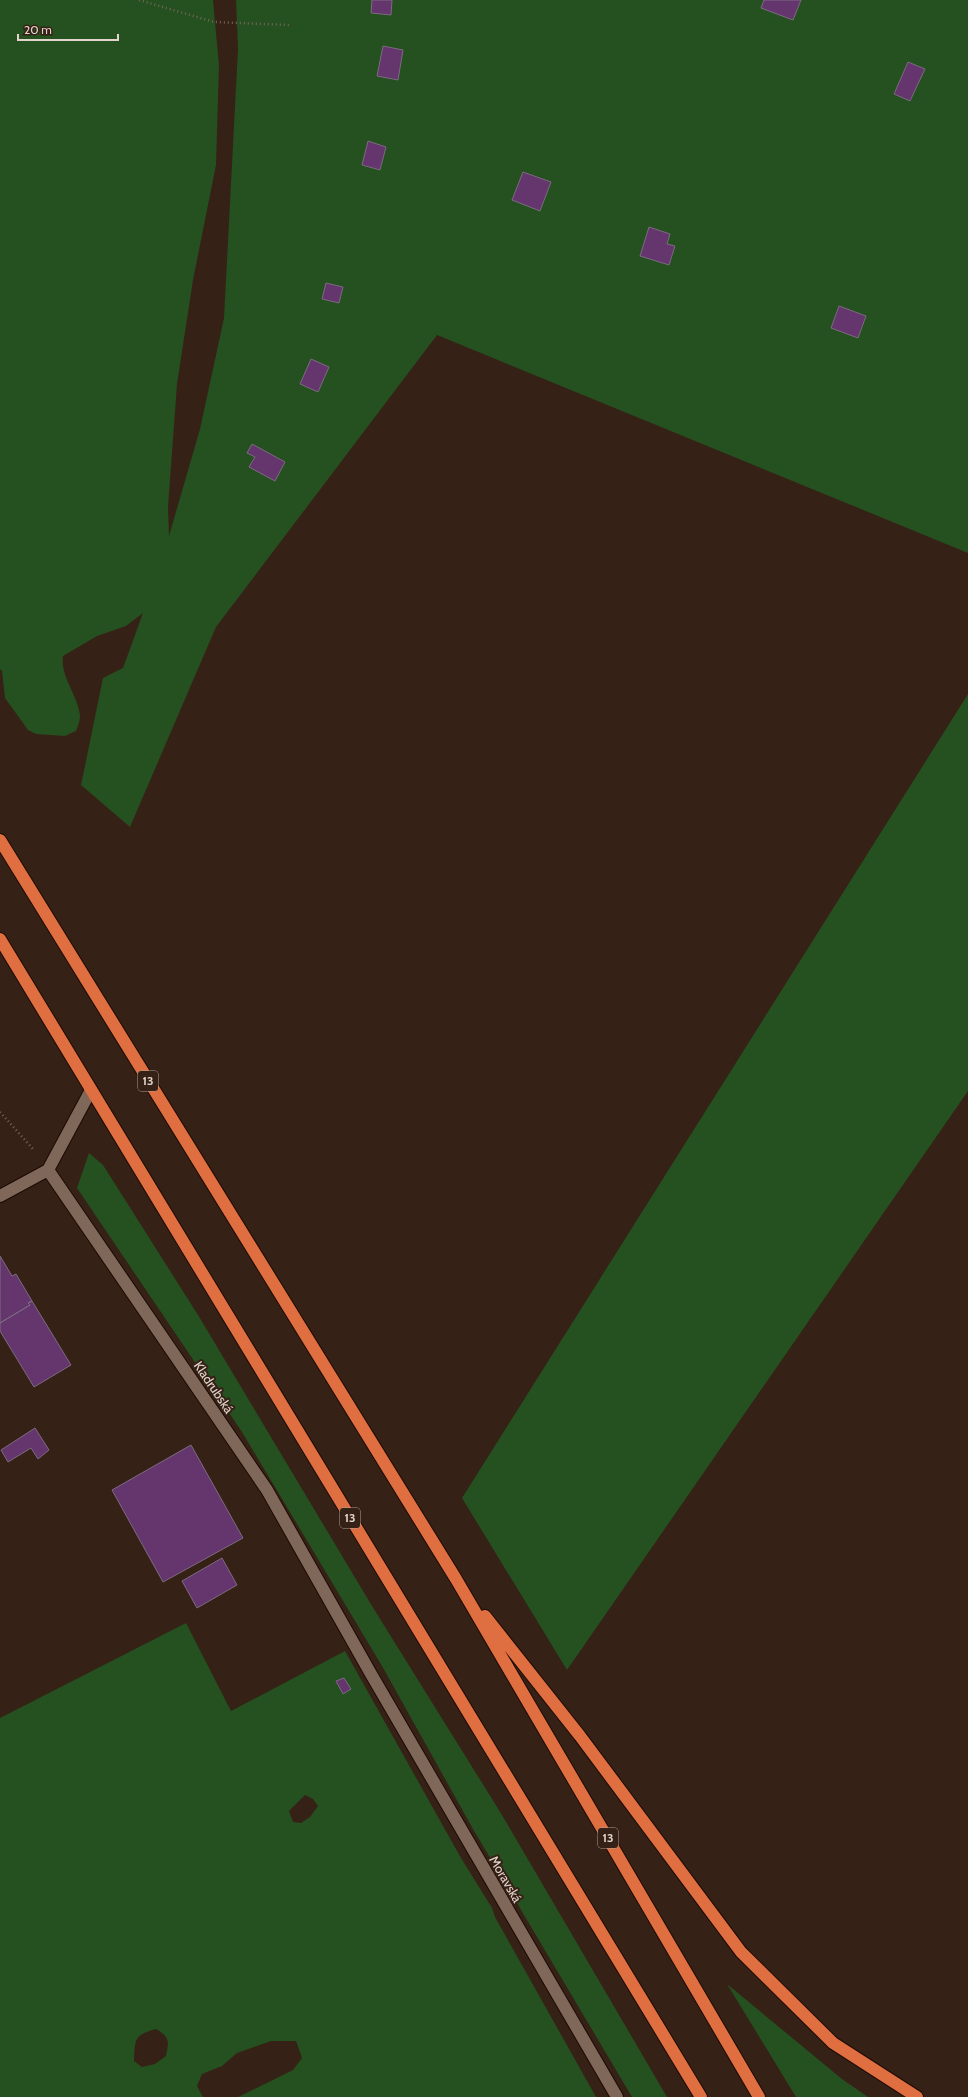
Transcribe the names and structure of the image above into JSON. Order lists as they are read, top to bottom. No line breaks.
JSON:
{"streets":{"highway":["13"],"street":["Kladrubská","Moravská"]},"crossings":[["Kladrubská","Moravská"]],"scale_bar":"20 m"}
